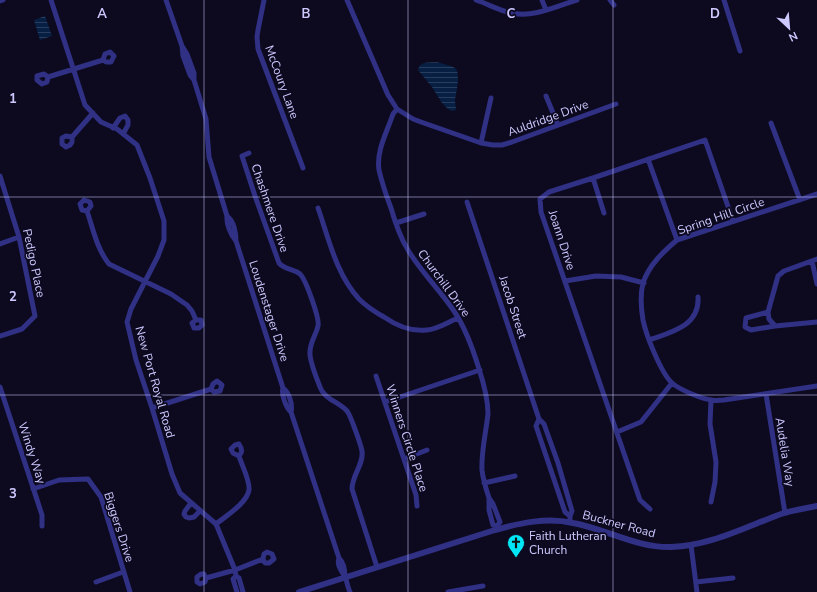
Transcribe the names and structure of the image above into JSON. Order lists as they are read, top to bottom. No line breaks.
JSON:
{"streets":{"street":["McCoury Lane","Auldridge Drive","Chashmere Drive","Spring Hill Circle","Joann Drive","Pedigo Place","Churchill Drive","Jacob Street","Loudenstager Drive","New Port Royal Road","Winners Circle Place","Audelia Way","Windy Way","Buckner Road","Biggers Drive"]},"crossings":[["Auldridge Drive","Churchill Drive"],["Chashmere Drive","Buckner Road"],["Spring Hill Circle","Joann Drive"],["Spring Hill Circle","Audelia Way"],["Churchill Drive","Buckner Road"],["Jacob Street","Buckner Road"],["Loudenstager Drive","Buckner Road"],["Audelia Way","Buckner Road"],["Windy Way","Biggers Drive"]],"places":{"church":["Faith Lutheran Church"]},"north":"bottom right","grid":{"columns":["A","B","C","D"],"rows":["1","2","3"]}}
